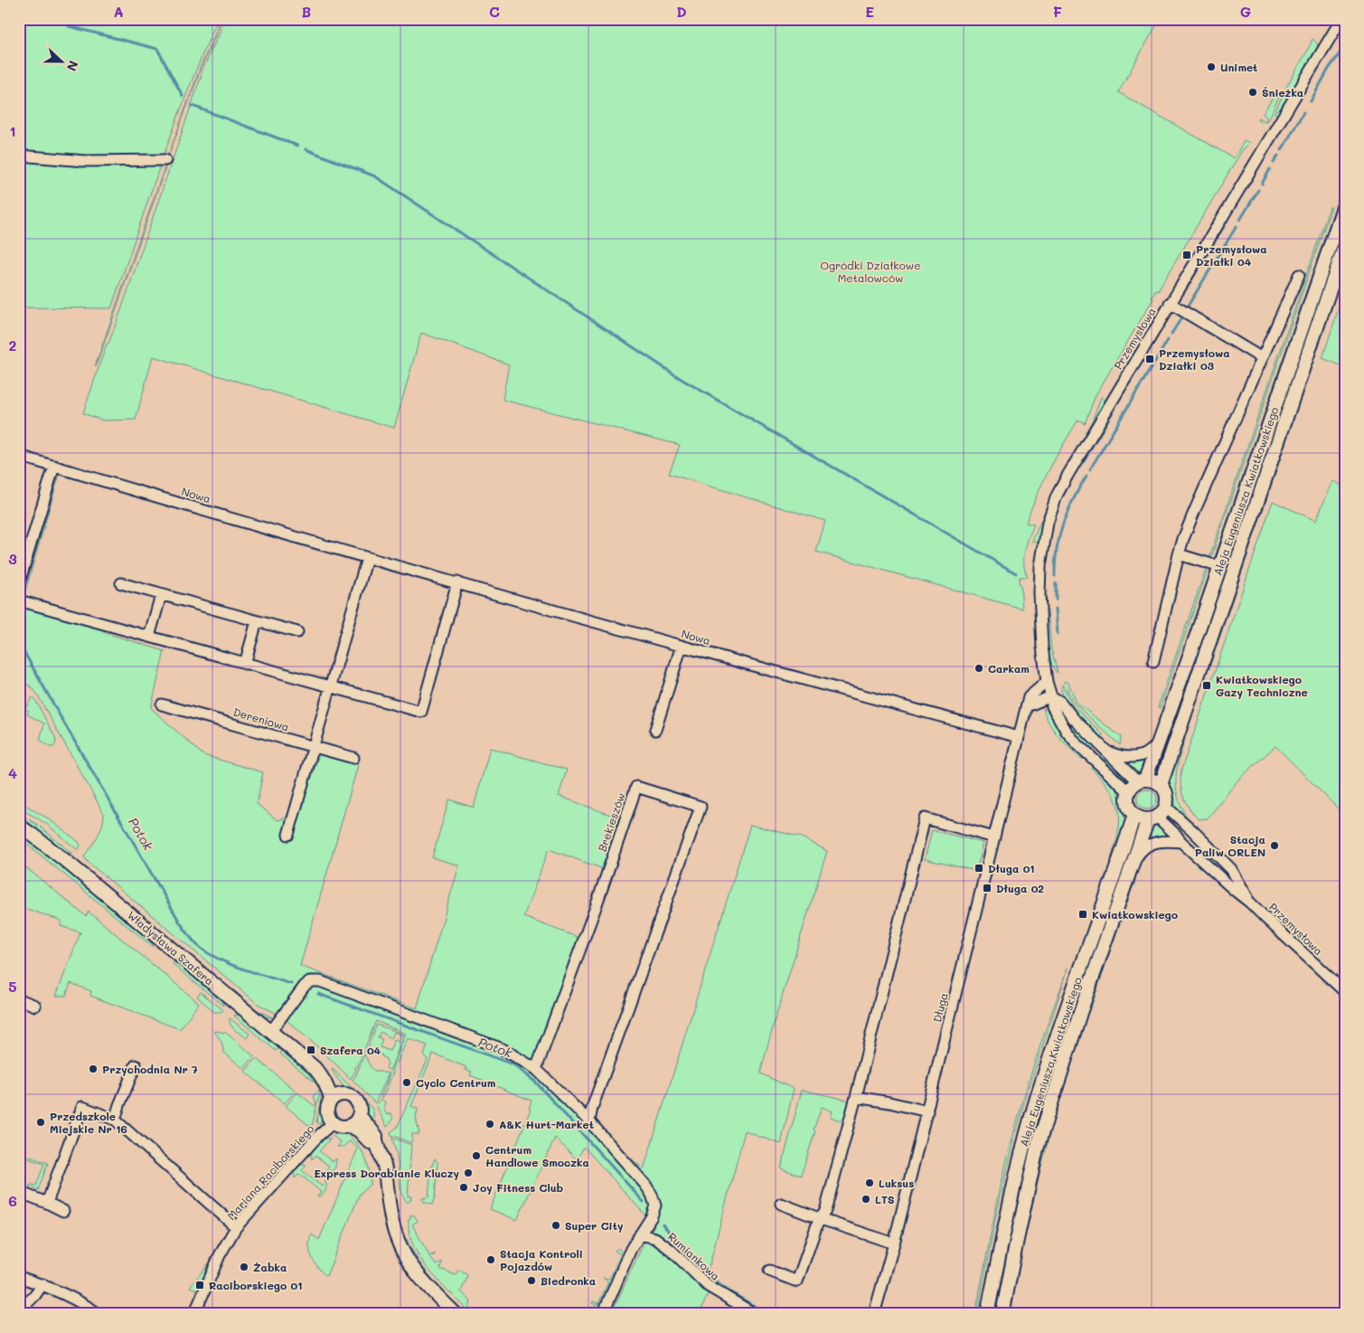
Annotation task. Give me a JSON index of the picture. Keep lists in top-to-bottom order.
{
  "streets": {
    "street": [
      "Przemysłowa",
      "Aleja Eugeniusza Kwiatkowskiego",
      "Nowa",
      "Dereniowa",
      "Brekieszów",
      "Władysława Szafera",
      "Długa",
      "Mariana Raciborskiego",
      "Rumiankowa"
    ]
  },
  "crossings": [
    ["Przemysłowa", "Aleja Eugeniusza Kwiatkowskiego"],
    ["Przemysłowa", "Długa"],
    ["Nowa", "Długa"],
    ["Władysława Szafera", "Mariana Raciborskiego"]
  ],
  "water": ["Potok"],
  "parks": ["Ogródki Działkowe Metalowców"],
  "places": {
    "other": [
      "Unimet",
      "Śnieżka",
      "Carkam",
      "Stacja Paliw ORLEN",
      "Przychodnia Nr 7",
      "Cyclo Centrum",
      "Przedszkole Miejskie Nr 16",
      "A&K Hurt-Market",
      "Centrum Handlowe Smoczka",
      "Express Dorabianie Kluczy",
      "Luksus",
      "Joy Fitness Club",
      "LTS",
      "Super City",
      "Stacja Kontroli Pojazdów",
      "Żabka",
      "Biedronka"
    ],
    "transit": [
      "Przemysłowa Działki 04",
      "Przemysłowa Działki 03",
      "Kwiatkowskiego Gazy Techniczne",
      "Długa 01",
      "Długa 02",
      "Kwiatkowskiego",
      "Szafera 04",
      "Raciborskiego 01"
    ]
  },
  "north": "right",
  "grid": {
    "columns": [
      "A",
      "B",
      "C",
      "D",
      "E",
      "F",
      "G"
    ],
    "rows": [
      "1",
      "2",
      "3",
      "4",
      "5",
      "6"
    ]
  }
}
